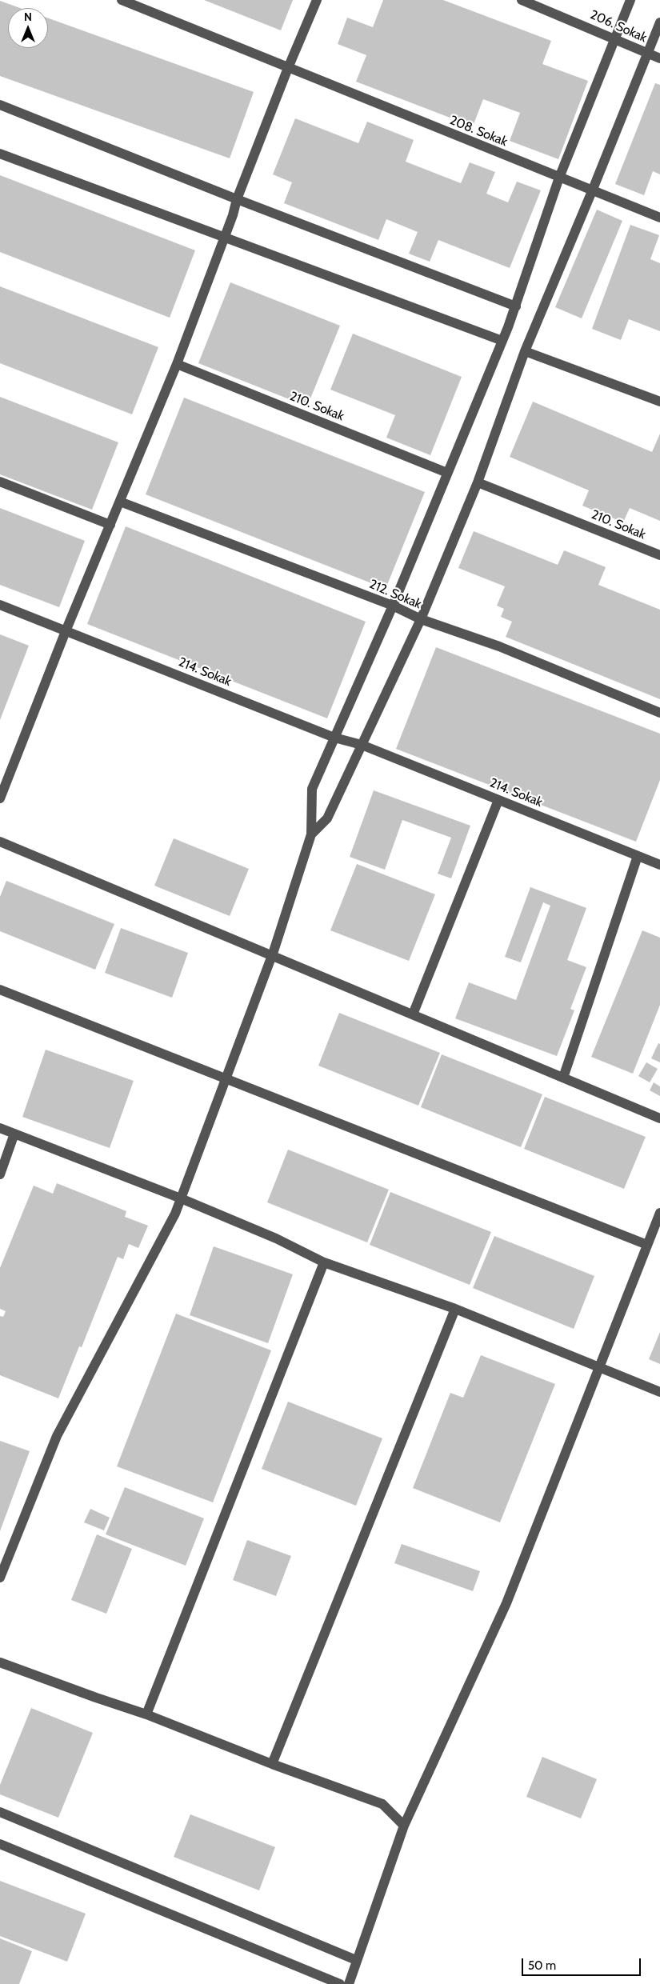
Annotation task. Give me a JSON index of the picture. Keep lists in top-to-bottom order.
{
  "streets": {
    "street": [
      "206. Sokak",
      "208. Sokak",
      "210. Sokak",
      "212. Sokak",
      "214. Sokak"
    ]
  },
  "scale_bar": "50 m",
  "north": "top"
}
